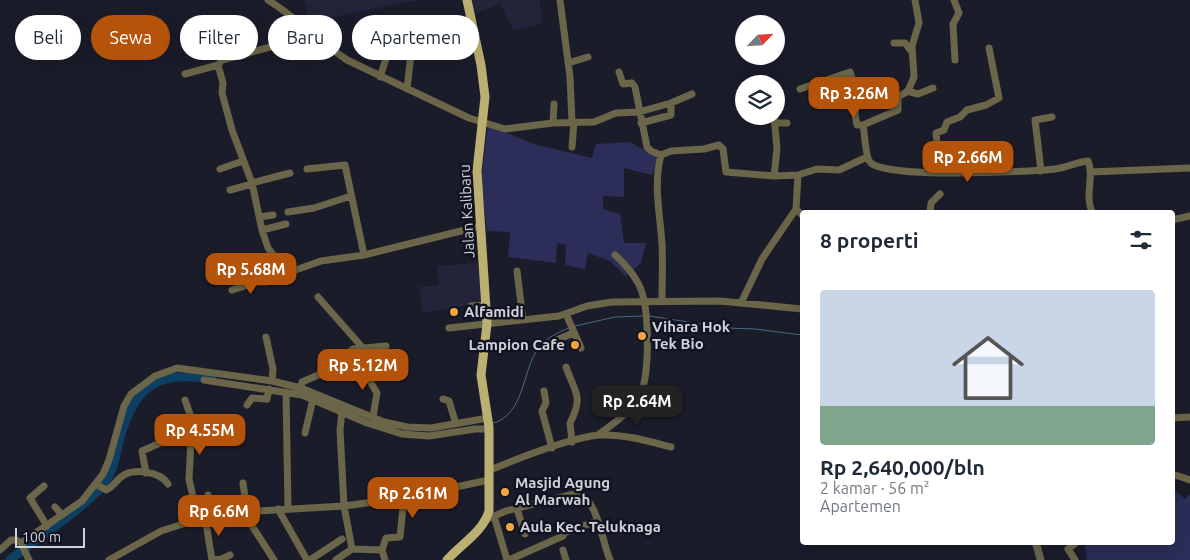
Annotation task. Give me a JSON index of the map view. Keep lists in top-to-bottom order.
{
  "streets": {
    "main road": ["Jalan Kalibaru"]
  },
  "places": [
    "Alfamidi",
    "Vihara Hok Tek Bio",
    "Lampion Cafe",
    "Masjid Agung Al Marwah",
    "Aula Kec. Teluknaga"
  ],
  "scale_bar": "100 m",
  "north": "top right",
  "page": {
    "chip": [
      "Beli",
      "Sewa",
      "Filter",
      "Baru",
      "Apartemen"
    ],
    "price": [
      "Rp 3.26M",
      "Rp 2.66M",
      "Rp 5.68M",
      "Rp 5.12M",
      "Rp 2.64M",
      "Rp 4.55M",
      "Rp 2.61M",
      "Rp 6.6M"
    ],
    "heading": "8 properti",
    "list": [
      {
        "name": "Rp 2,640,000/bln",
        "note": "2 kamar · 56 m² · Apartemen"
      }
    ],
    "scale": "100 m"
  }
}
